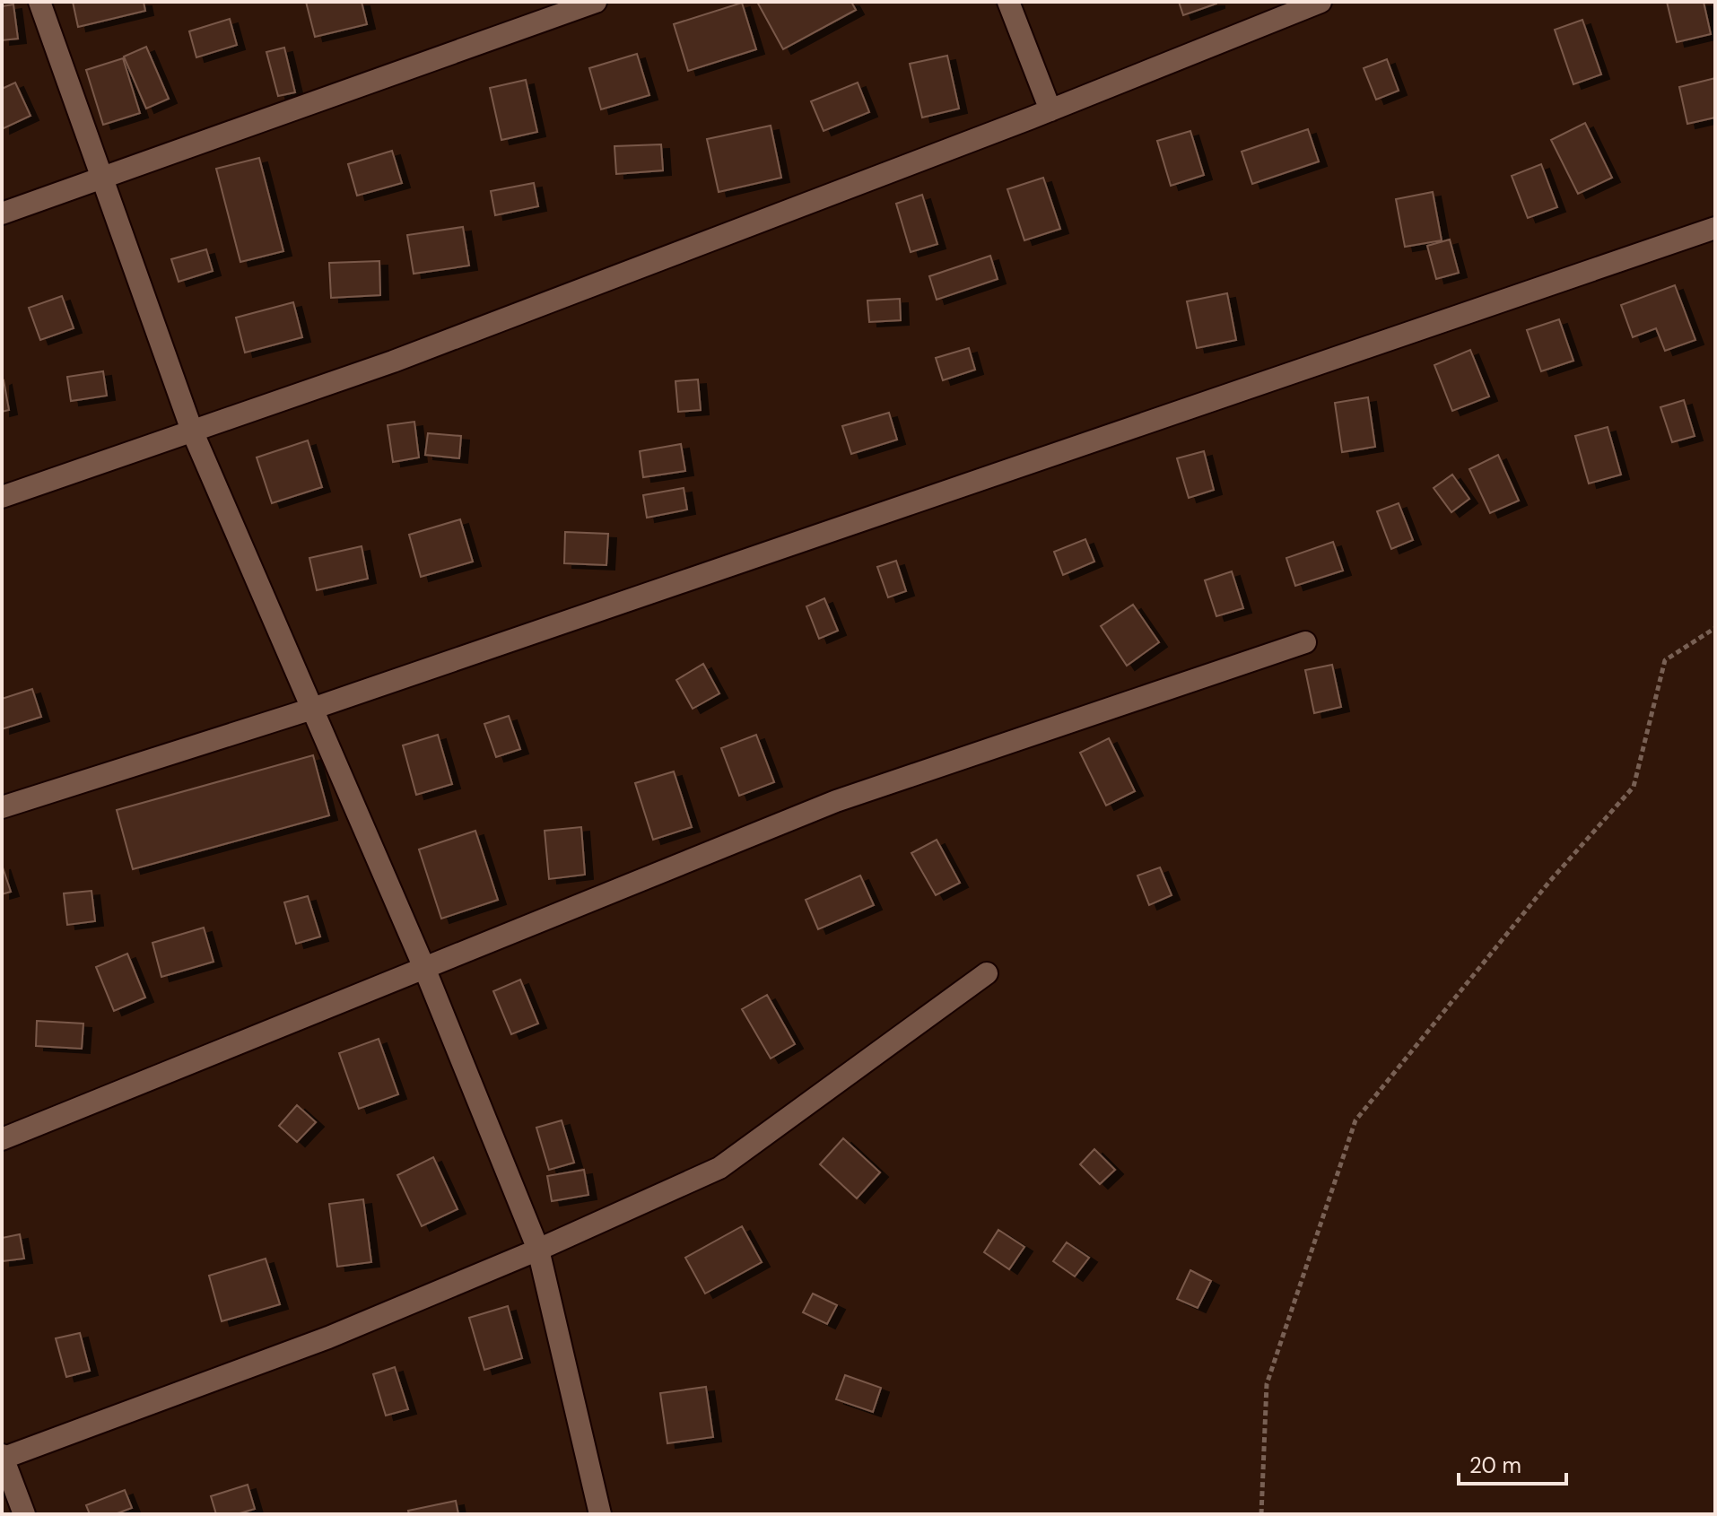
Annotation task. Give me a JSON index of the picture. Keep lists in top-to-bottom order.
{
  "scale_bar": "20 m"
}
